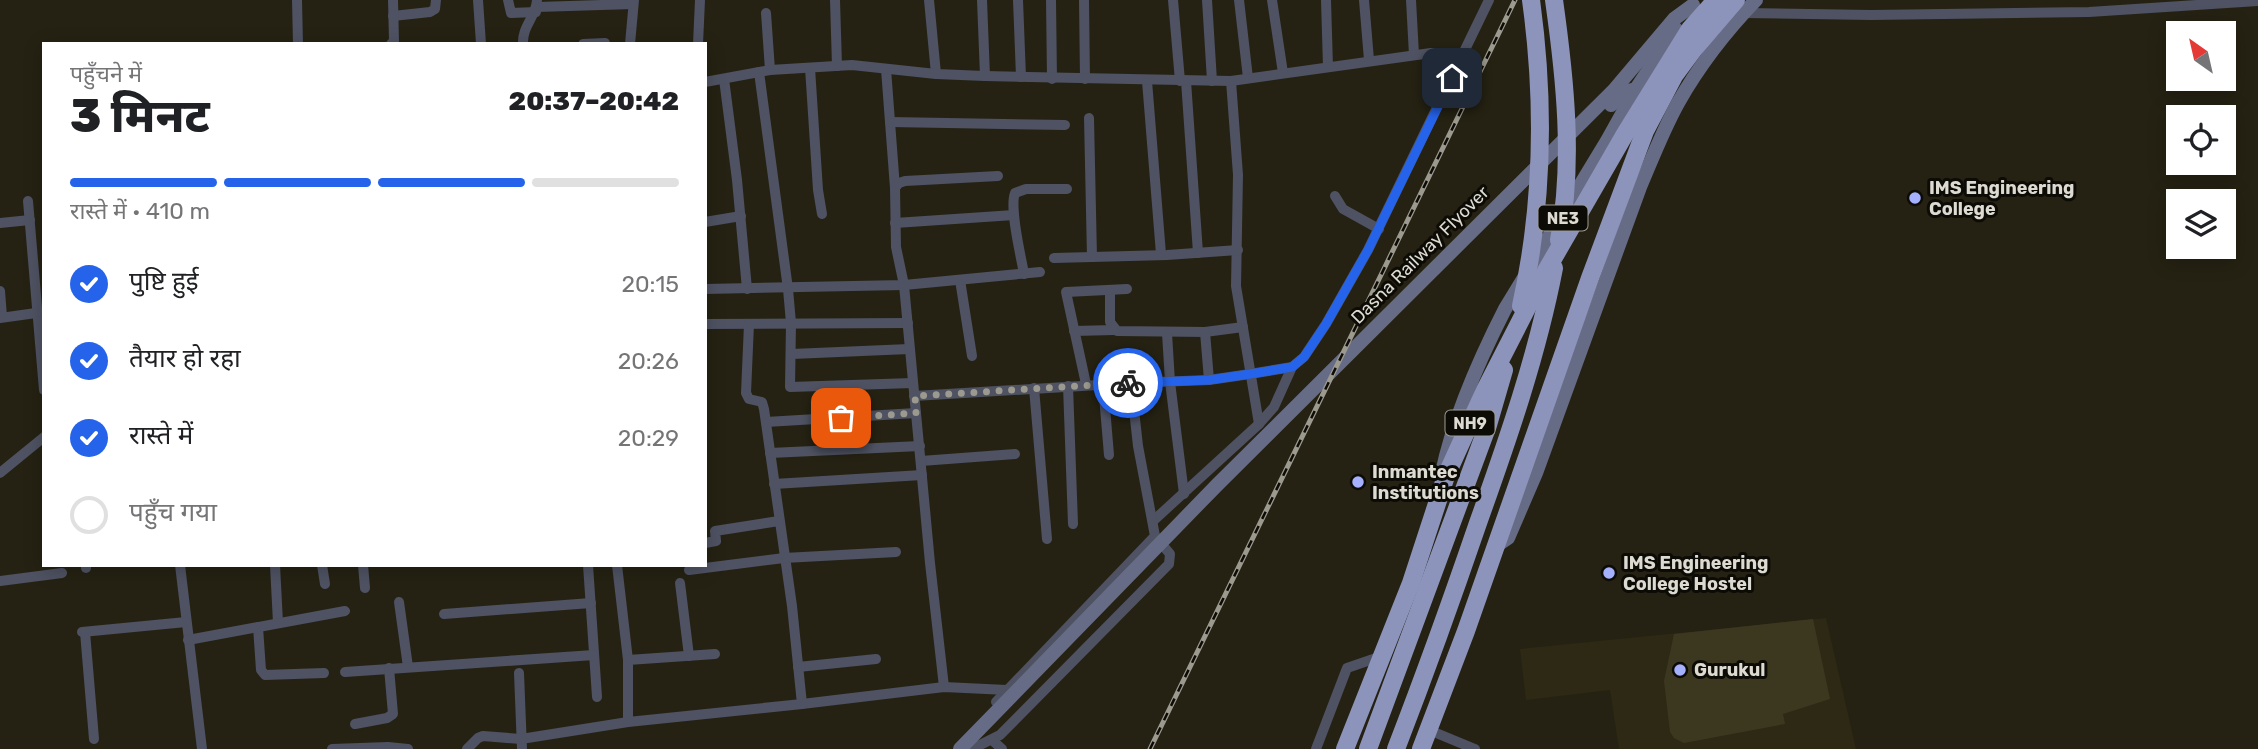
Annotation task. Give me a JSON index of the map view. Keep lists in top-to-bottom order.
{
  "streets": {
    "highway": ["NE3", "NH9"],
    "main road": ["Dasna Railway Flyover"]
  },
  "places": [
    "IMS Engineering College",
    "Inmantec Institutions",
    "IMS Engineering College Hostel",
    "Gurukul"
  ],
  "north": "top left",
  "page": {
    "heading": ["3 मिनट", "पहुँचने में", "20:37–20:42"],
    "bar": "रास्ते में · 410 m",
    "list": [
      ["पुष्टि हुई", "20:15"],
      ["तैयार हो रहा", "20:26"],
      ["रास्ते में", "20:29"],
      "पहुँच गया"
    ]
  }
}
